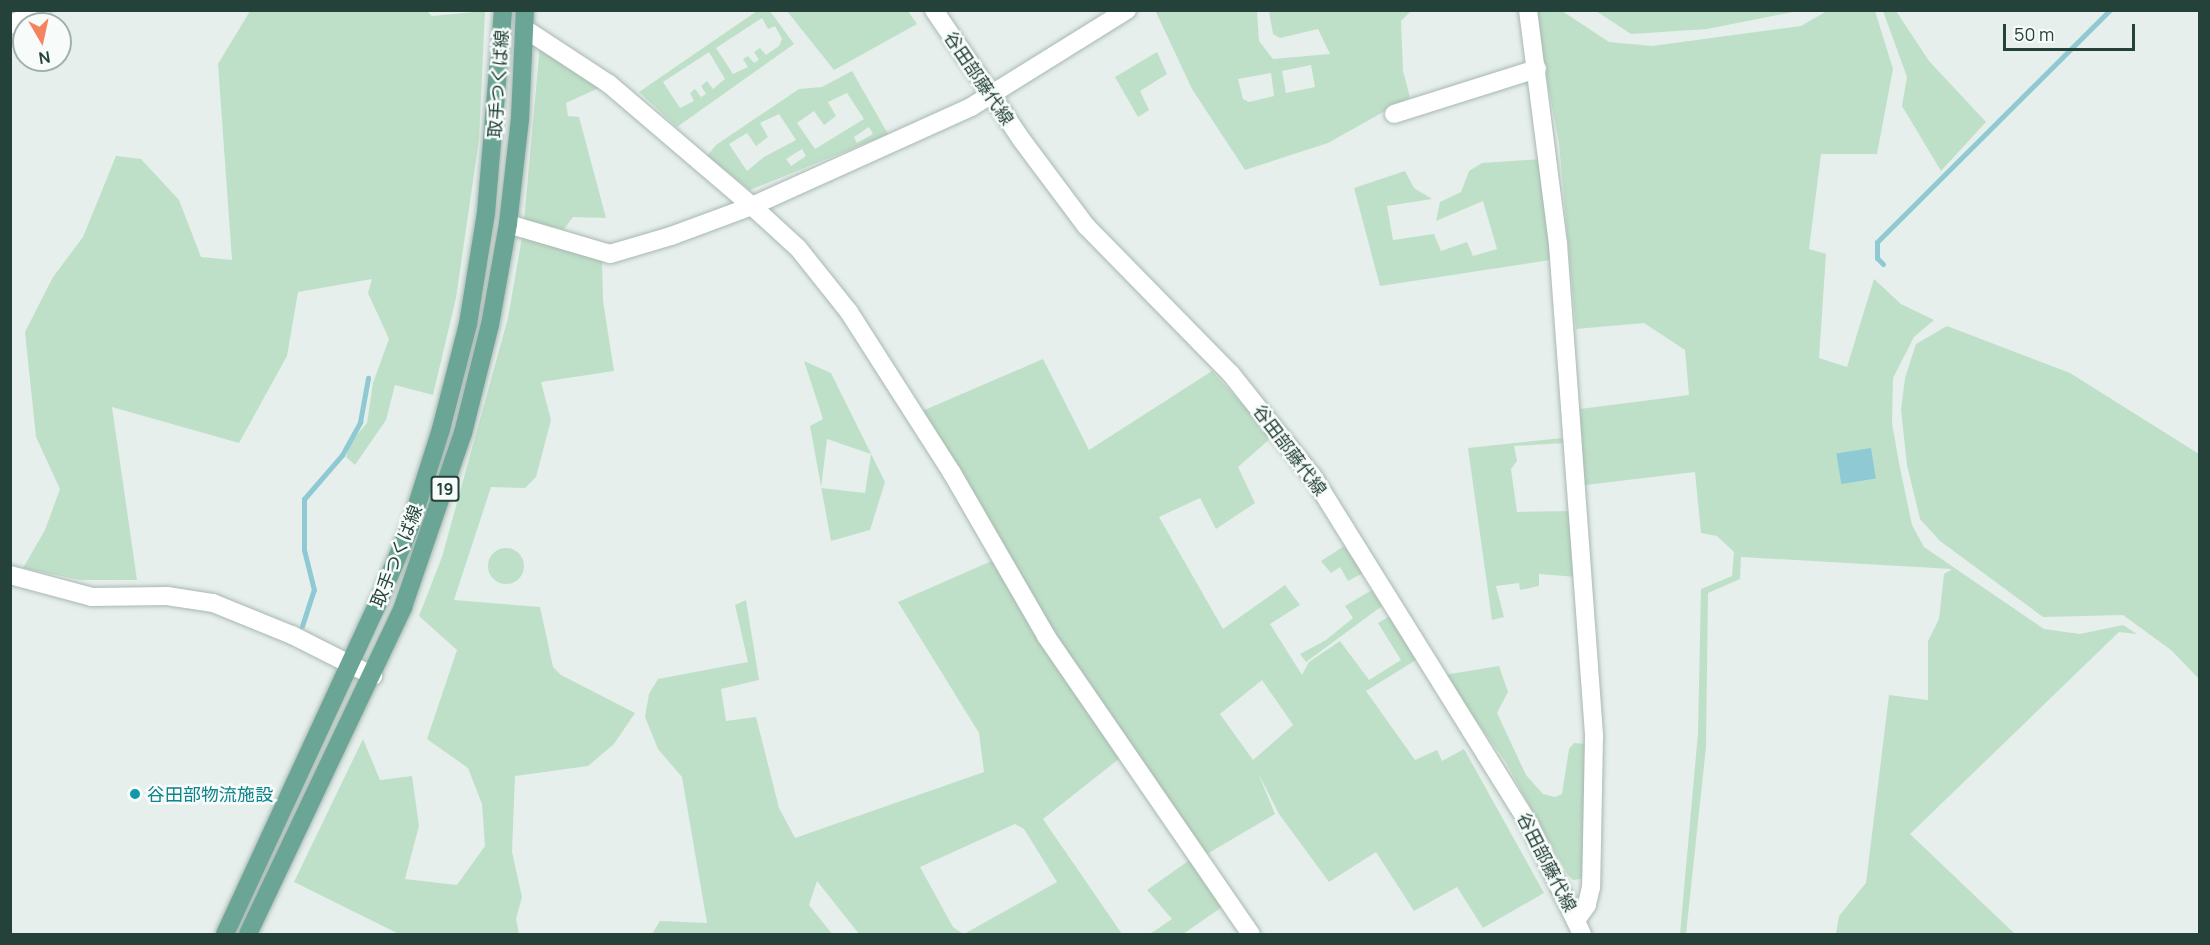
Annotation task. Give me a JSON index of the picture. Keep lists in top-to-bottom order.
{
  "streets": {
    "main road": ["取手つくば線", "19"],
    "street": ["谷田部藤代線"]
  },
  "places": ["谷田部物流施設"],
  "scale_bar": "50 m",
  "north": "bottom"
}
